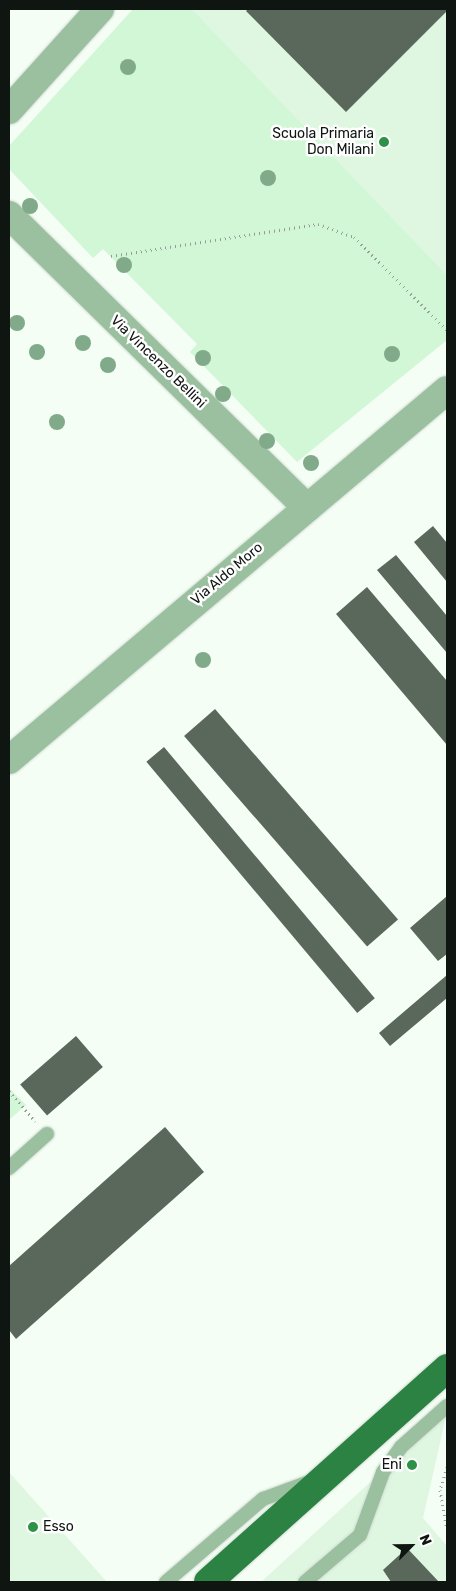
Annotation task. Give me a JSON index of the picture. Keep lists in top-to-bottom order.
{
  "streets": {
    "street": ["Via Vincenzo Bellini", "Via Aldo Moro"]
  },
  "crossings": [
    ["Via Vincenzo Bellini", "Via Aldo Moro"]
  ],
  "places": ["Scuola Primaria Don Milani", "Eni", "Esso"],
  "north": "top right"
}
